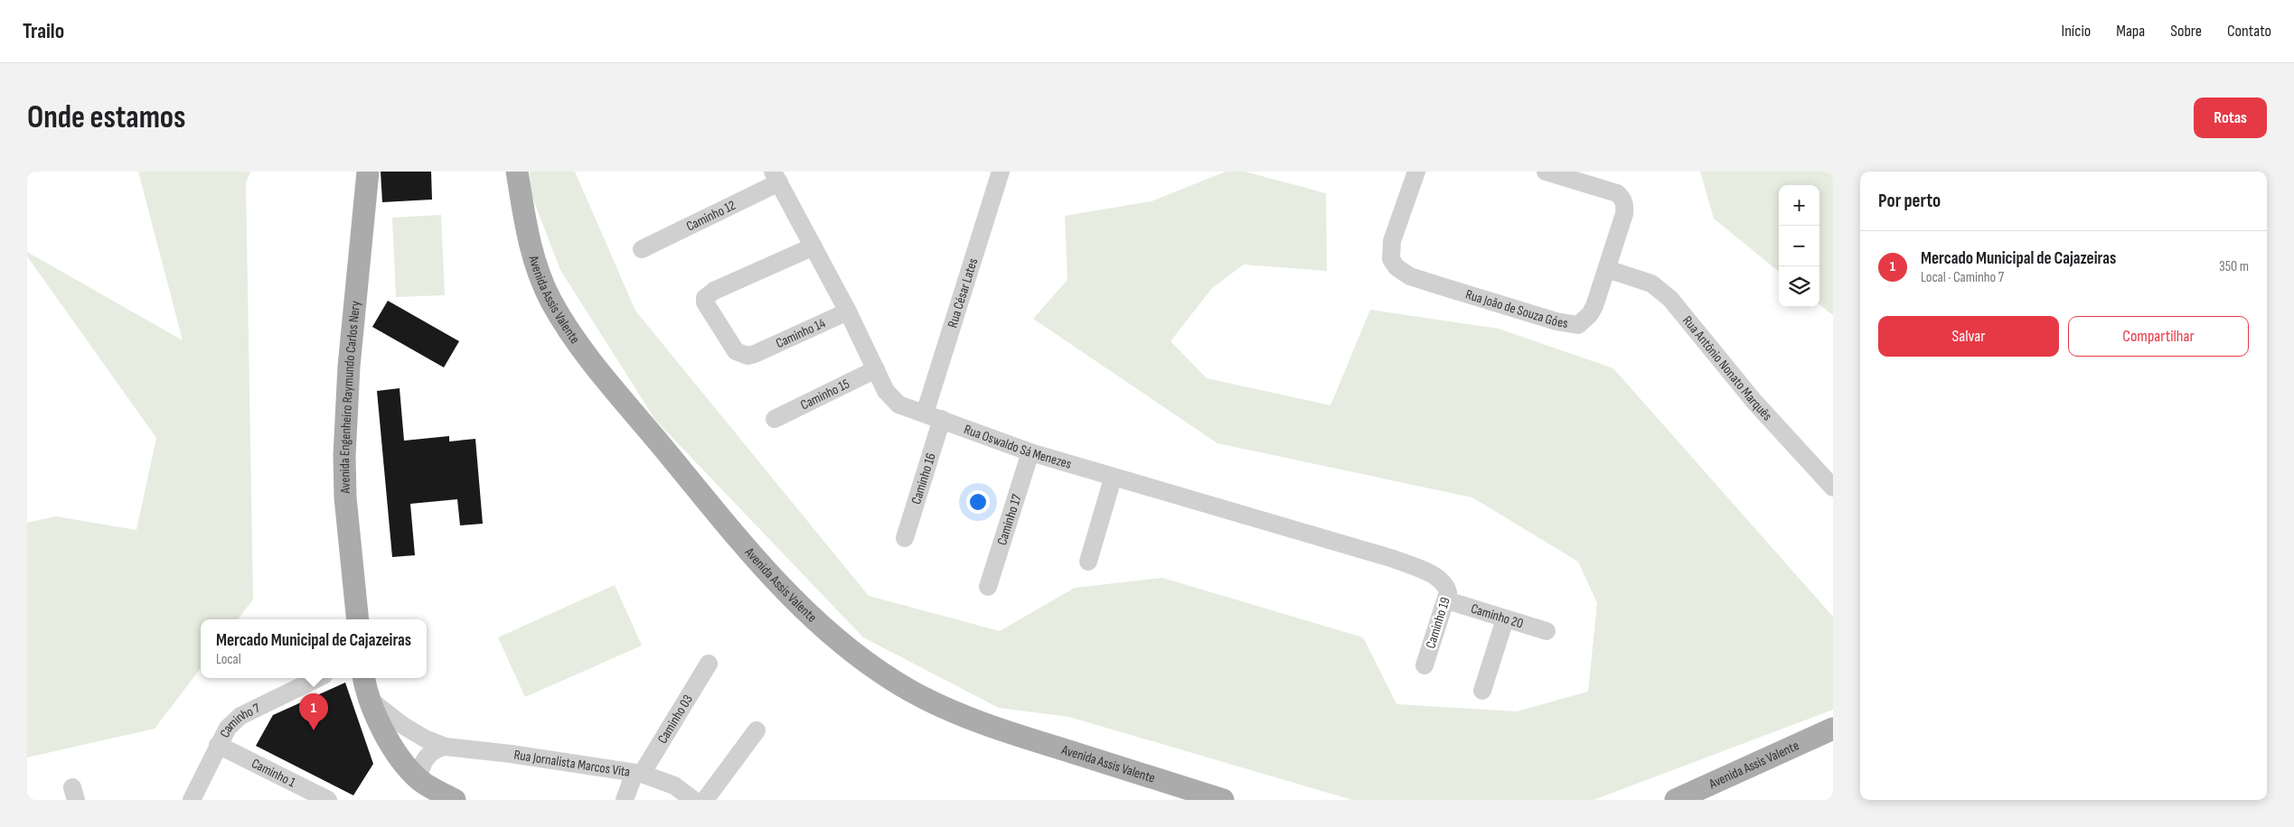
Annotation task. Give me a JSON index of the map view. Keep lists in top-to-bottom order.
{
  "streets": {
    "main road": ["Avenida Assis Valente", "Avenida Engenheiro Raymundo Carlos Nery"],
    "street": [
      "Caminho 12",
      "Rua César Lates",
      "Rua João de Souza Góes",
      "Caminho 14",
      "Rua Antônio Nonato Marquês",
      "Caminho 15",
      "Rua Oswaldo Sá Menezes",
      "Caminho 16",
      "Caminho 17",
      "Caminho 20",
      "Caminho 19",
      "Caminho 03",
      "Caminho 7",
      "Rua Jornalista Marcos Vita",
      "Caminho 1"
    ]
  },
  "crossings": [
    ["Caminho 12", "Rua Oswaldo Sá Menezes"],
    ["Rua César Lates", "Rua Oswaldo Sá Menezes"],
    ["Rua César Lates", "Caminho 16"],
    ["Rua João de Souza Góes", "Rua Antônio Nonato Marquês"],
    ["Caminho 14", "Rua Oswaldo Sá Menezes"],
    ["Caminho 15", "Rua Oswaldo Sá Menezes"],
    ["Rua Oswaldo Sá Menezes", "Caminho 16"],
    ["Rua Oswaldo Sá Menezes", "Caminho 17"],
    ["Rua Oswaldo Sá Menezes", "Caminho 19"],
    ["Caminho 20", "Caminho 19"],
    ["Caminho 03", "Rua Jornalista Marcos Vita"],
    ["Caminho 7", "Caminho 1"]
  ],
  "page": {
    "header": "Trailo",
    "nav": [
      "Início",
      "Mapa",
      "Sobre",
      "Contato"
    ],
    "buttons": [
      "Rotas",
      ["Salvar", "Compartilhar"]
    ],
    "title": "Onde estamos",
    "heading": "Por perto",
    "map_buttons": ["+", "−"],
    "list": [
      {
        "mark": "1",
        "name": "Mercado Municipal de Cajazeiras",
        "note": "Local · Caminho 7",
        "value": "350 m"
      }
    ],
    "popup": ["Mercado Municipal de Cajazeiras", "Local"],
    "pins": "1"
  }
}
